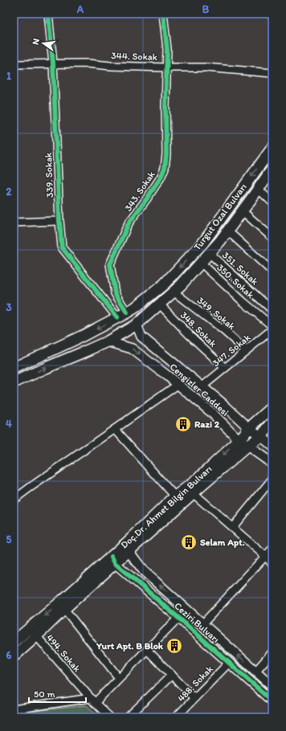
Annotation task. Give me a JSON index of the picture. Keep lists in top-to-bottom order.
{
  "streets": {
    "main road": ["Turgut Özal Bulvarı", "Doç.Dr. Ahmet Bilgin Bulvarı"],
    "street": [
      "344. Sokak",
      "339. Sokak",
      "343. Sokak",
      "351. Sokak",
      "350. Sokak",
      "349. Sokak",
      "348. Sokak",
      "347. Sokak",
      "Cengizler Caddesi",
      "Ceziri Bulvarı",
      "494. Sokak",
      "488. Sokak"
    ]
  },
  "crossings": [
    ["344. Sokak", "339. Sokak"],
    ["344. Sokak", "343. Sokak"],
    ["339. Sokak", "Turgut Özal Bulvarı"],
    ["343. Sokak", "Turgut Özal Bulvarı"],
    ["Turgut Özal Bulvarı", "351. Sokak"],
    ["Turgut Özal Bulvarı", "350. Sokak"],
    ["Turgut Özal Bulvarı", "349. Sokak"],
    ["Turgut Özal Bulvarı", "348. Sokak"],
    ["Turgut Özal Bulvarı", "Cengizler Caddesi"],
    ["350. Sokak", "347. Sokak"],
    ["349. Sokak", "347. Sokak"],
    ["348. Sokak", "347. Sokak"],
    ["347. Sokak", "Cengizler Caddesi"],
    ["Cengizler Caddesi", "Doç.Dr. Ahmet Bilgin Bulvarı"],
    ["Doç.Dr. Ahmet Bilgin Bulvarı", "Ceziri Bulvarı"],
    ["Doç.Dr. Ahmet Bilgin Bulvarı", "494. Sokak"],
    ["Ceziri Bulvarı", "488. Sokak"]
  ],
  "places": {
    "building": ["Razi 2", "Selam Apt.", "Yurt Apt. B Blok"]
  },
  "scale_bar": "50 m",
  "north": "left",
  "grid": {
    "columns": ["A", "B"],
    "rows": [
      "1",
      "2",
      "3",
      "4",
      "5",
      "6"
    ]
  }
}
